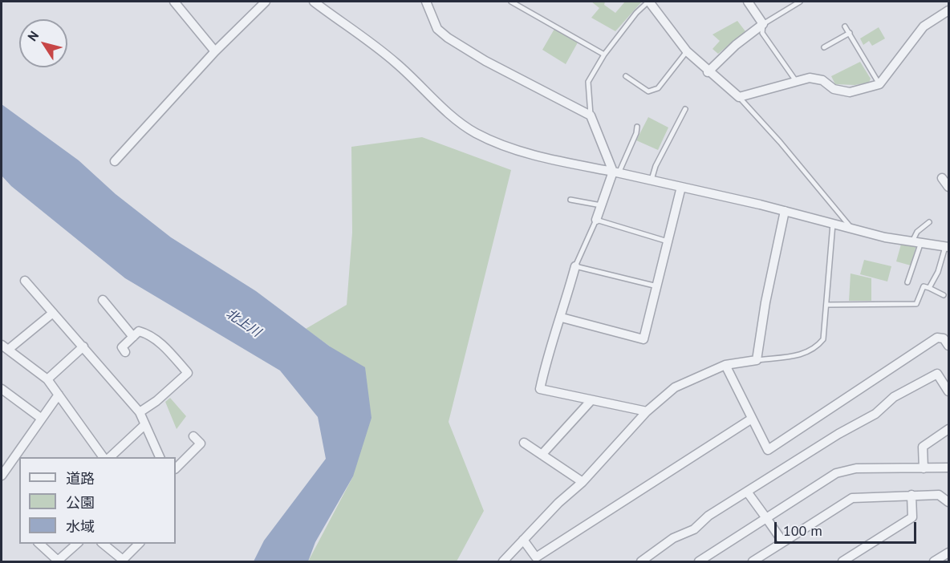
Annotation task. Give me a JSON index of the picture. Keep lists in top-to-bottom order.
{
  "water": ["北上川"],
  "legend": ["道路", "公園", "水域"],
  "scale_bar": "100 m",
  "north": "top left"
}
